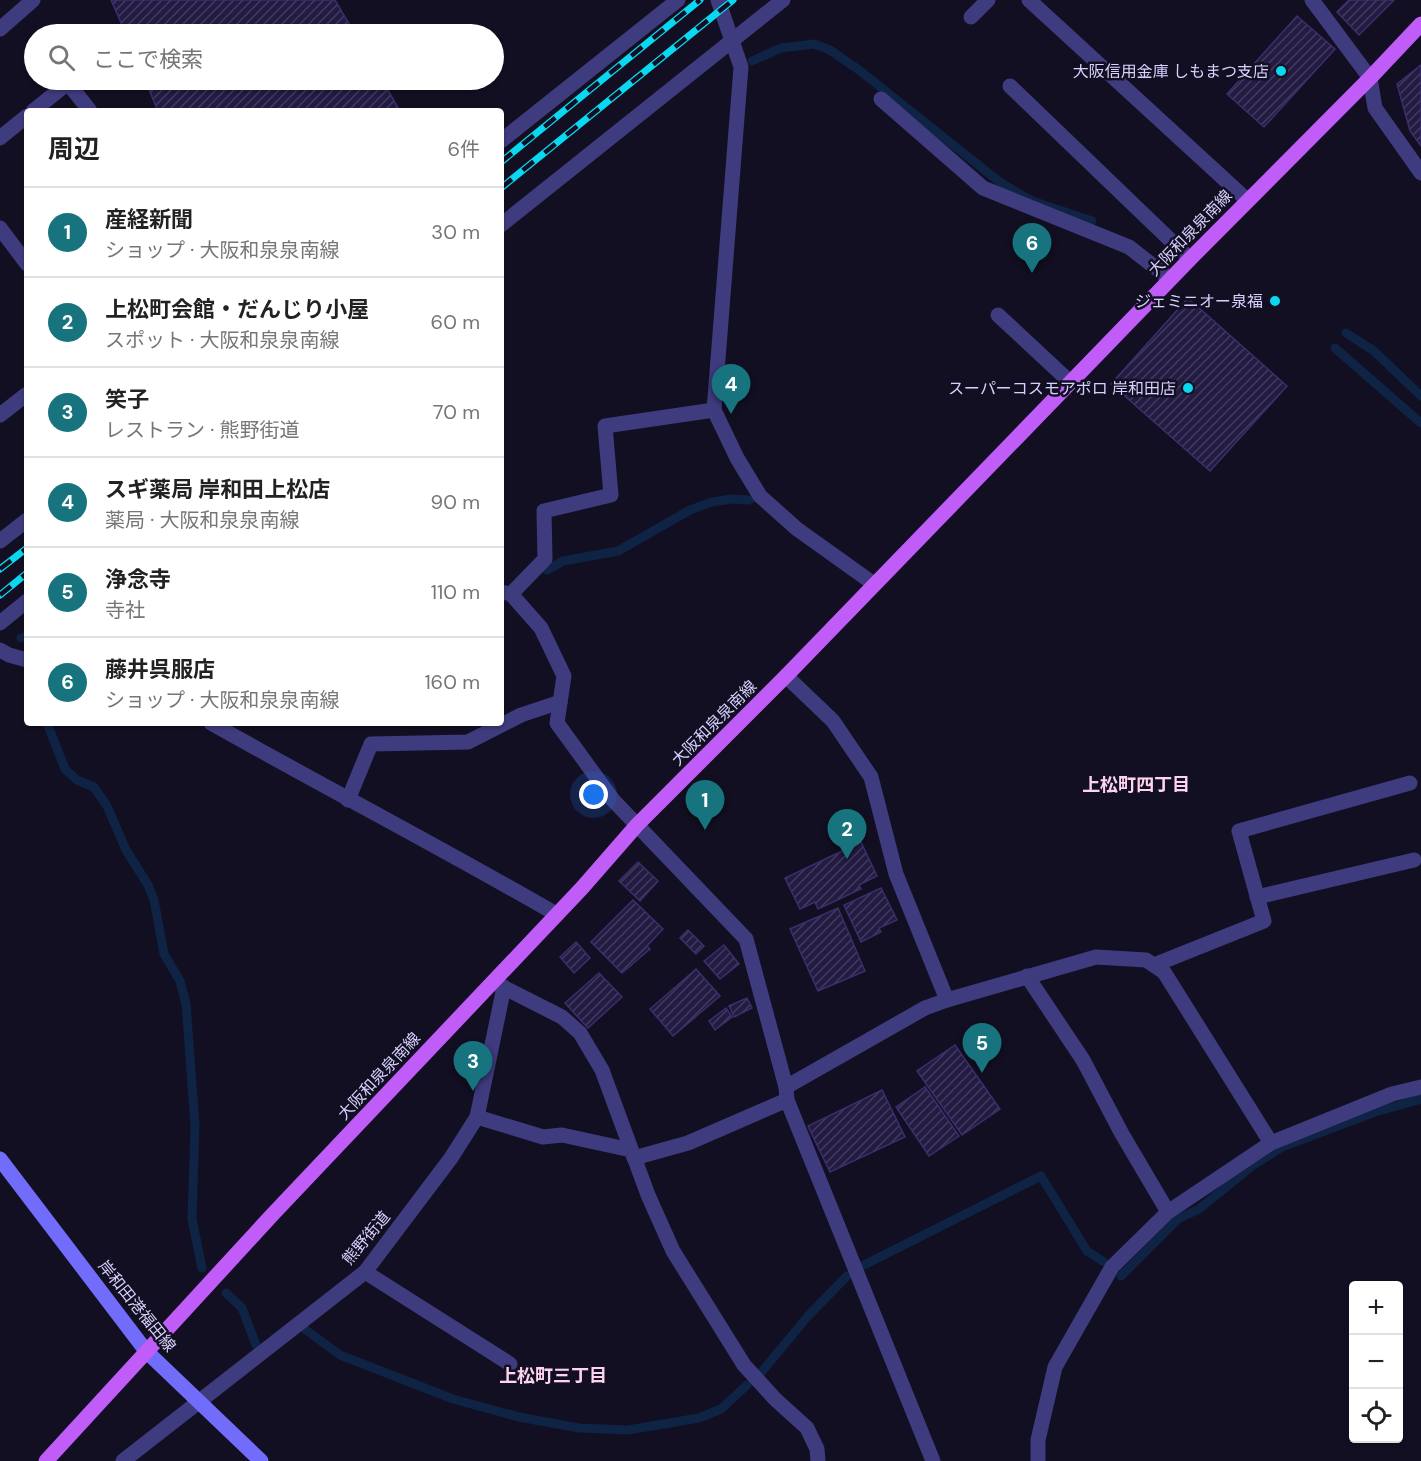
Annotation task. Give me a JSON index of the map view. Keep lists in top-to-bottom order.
{
  "streets": {
    "main road": ["大阪和泉泉南線"],
    "street": ["熊野街道", "岸和田港福田線"]
  },
  "crossings": [
    ["大阪和泉泉南線", "熊野街道"],
    ["大阪和泉泉南線", "岸和田港福田線"],
    ["熊野街道", "岸和田港福田線"]
  ],
  "districts": ["上松町四丁目", "上松町三丁目"],
  "places": ["大阪信用金庫 しもまつ支店", "ジェミニオー泉福", "スーパーコスモアポロ 岸和田店"],
  "page": {
    "search": "ここで検索",
    "heading": ["周辺", "6件"],
    "list": [
      {
        "mark": "1",
        "name": "産経新聞",
        "note": "ショップ · 大阪和泉泉南線",
        "value": "30 m"
      },
      {
        "mark": "2",
        "name": "上松町会館・だんじり小屋",
        "note": "スポット · 大阪和泉泉南線",
        "value": "60 m"
      },
      {
        "mark": "3",
        "name": "笑子",
        "note": "レストラン · 熊野街道",
        "value": "70 m"
      },
      {
        "mark": "4",
        "name": "スギ薬局 岸和田上松店",
        "note": "薬局 · 大阪和泉泉南線",
        "value": "90 m"
      },
      {
        "mark": "5",
        "name": "浄念寺",
        "note": "寺社",
        "value": "110 m"
      },
      {
        "mark": "6",
        "name": "藤井呉服店",
        "note": "ショップ · 大阪和泉泉南線",
        "value": "160 m"
      }
    ],
    "pins": [
      "6",
      "4",
      "1",
      "2",
      "5",
      "3"
    ],
    "map_buttons": ["+", "−"]
  }
}
